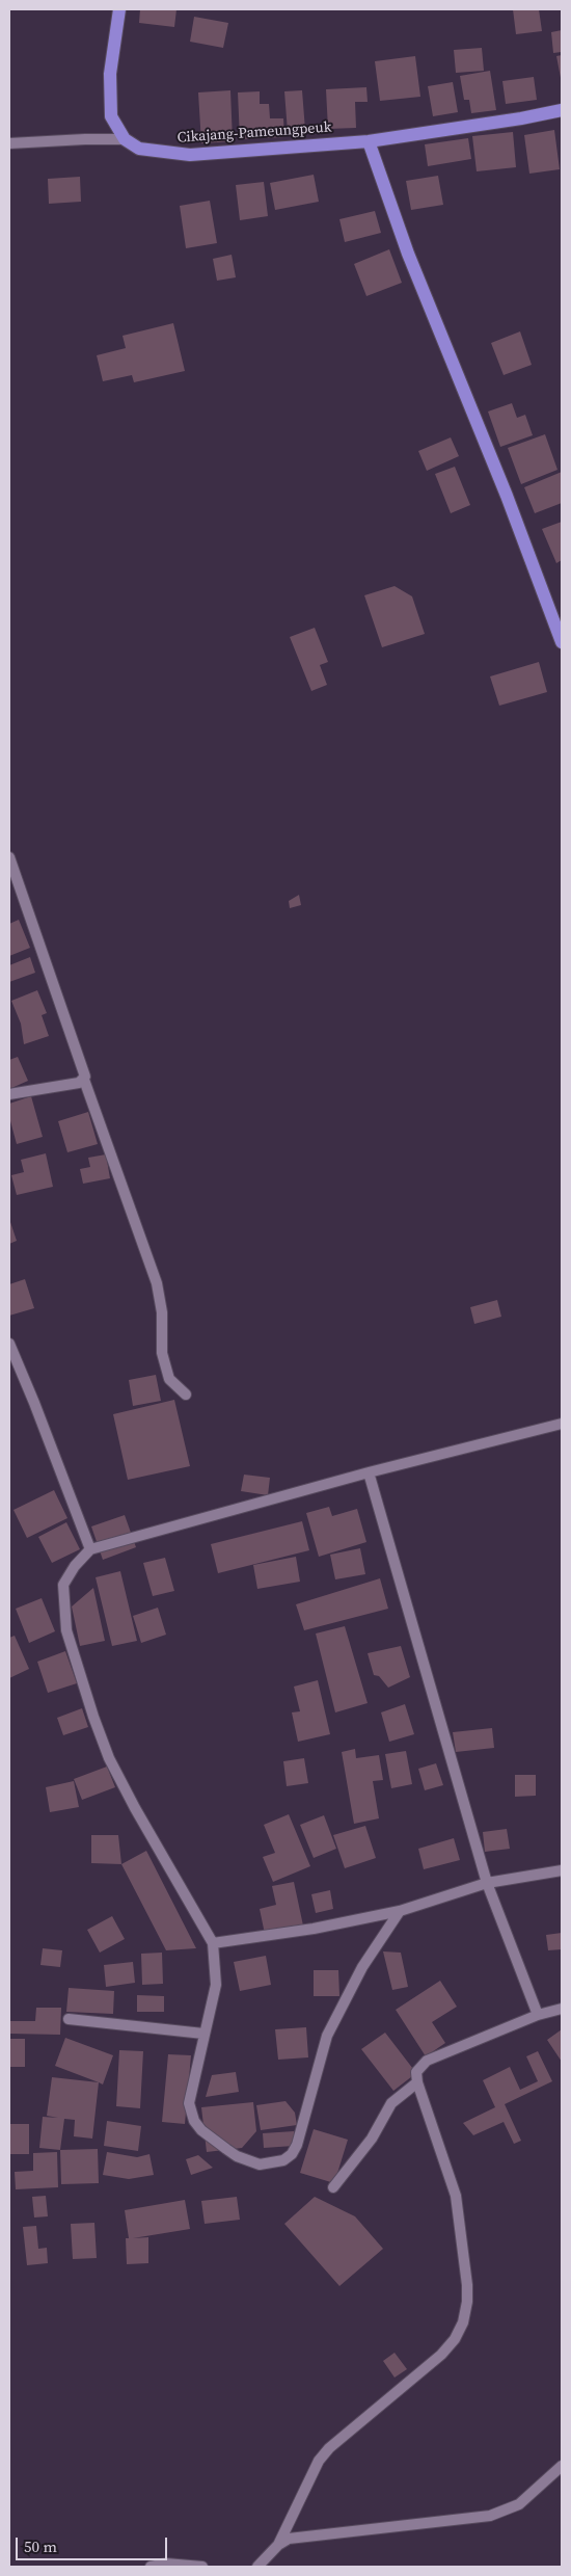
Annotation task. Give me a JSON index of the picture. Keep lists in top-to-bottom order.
{
  "streets": {
    "main road": ["Cikajang-Pameungpeuk"]
  },
  "scale_bar": "50 m"
}
